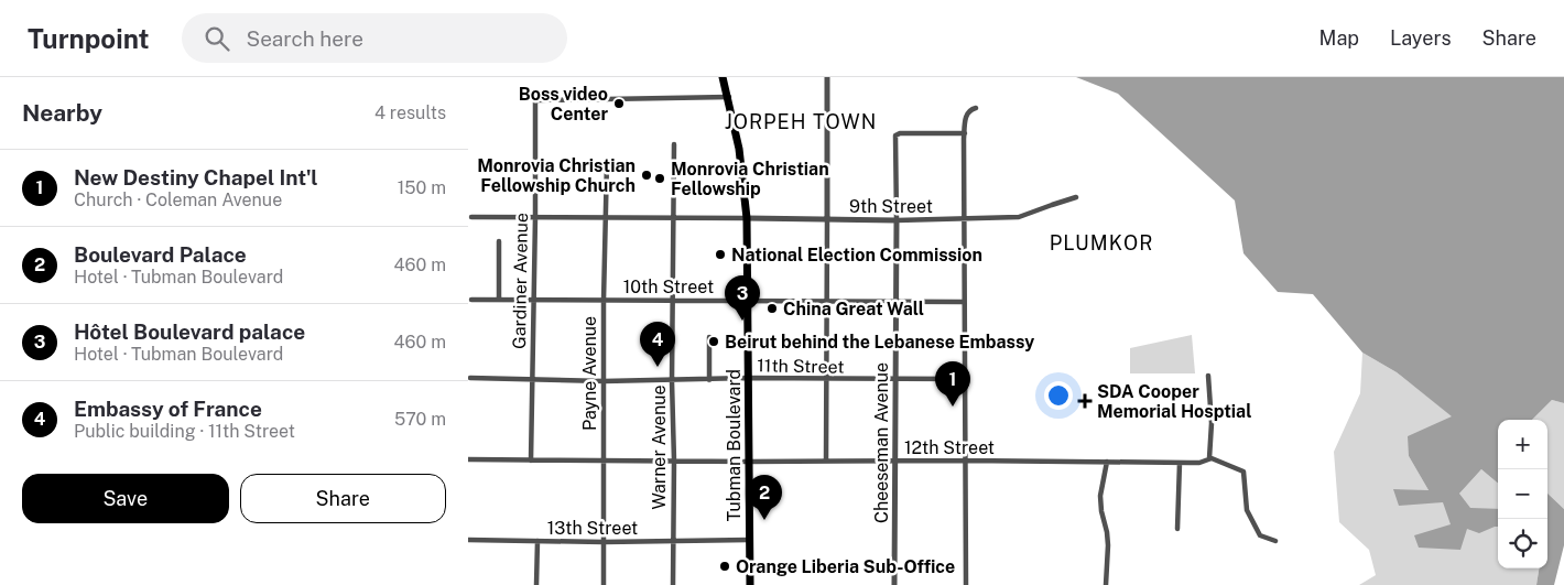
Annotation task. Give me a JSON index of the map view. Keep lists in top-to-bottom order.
{
  "streets": {
    "highway": ["Tubman Boulevard"],
    "street": [
      "9th Street",
      "Gardiner Avenue",
      "10th Street",
      "11th Street",
      "Payne Avenue",
      "Cheeseman Avenue",
      "Warner Avenue",
      "12th Street",
      "13th Street"
    ]
  },
  "crossings": [
    ["9th Street", "Gardiner Avenue"],
    ["9th Street", "Payne Avenue"],
    ["9th Street", "Cheeseman Avenue"],
    ["9th Street", "Tubman Boulevard"],
    ["9th Street", "Warner Avenue"],
    ["Gardiner Avenue", "10th Street"],
    ["Gardiner Avenue", "11th Street"],
    ["Gardiner Avenue", "Tubman Boulevard"],
    ["Gardiner Avenue", "12th Street"],
    ["10th Street", "Payne Avenue"],
    ["10th Street", "Cheeseman Avenue"],
    ["10th Street", "Tubman Boulevard"],
    ["10th Street", "Warner Avenue"],
    ["11th Street", "Payne Avenue"],
    ["11th Street", "Cheeseman Avenue"],
    ["11th Street", "Tubman Boulevard"],
    ["11th Street", "Warner Avenue"],
    ["Payne Avenue", "12th Street"],
    ["Payne Avenue", "13th Street"],
    ["Cheeseman Avenue", "12th Street"],
    ["Tubman Boulevard", "12th Street"],
    ["Tubman Boulevard", "13th Street"],
    ["Warner Avenue", "12th Street"],
    ["Warner Avenue", "13th Street"]
  ],
  "districts": ["JORPEH TOWN", "PLUMKOR"],
  "places": {
    "other": [
      "Boss video Center",
      "Monrovia Christian Fellowship Church",
      "Monrovia Christian Fellowship",
      "National Election Commission",
      "China Great Wall",
      "Beirut behind the Lebanese Embassy",
      "Orange Liberia Sub-Office"
    ],
    "health": ["SDA Cooper Memorial Hosptial"]
  },
  "page": {
    "header": "Turnpoint",
    "search": "Search here",
    "nav": ["Map", "Layers", "Share"],
    "heading": ["Nearby", "4 results"],
    "list": [
      {
        "mark": "1",
        "name": "New Destiny Chapel Int'l",
        "note": "Church · Coleman Avenue",
        "value": "150 m"
      },
      {
        "mark": "2",
        "name": "Boulevard Palace",
        "note": "Hotel · Tubman Boulevard",
        "value": "460 m"
      },
      {
        "mark": "3",
        "name": "Hôtel Boulevard palace",
        "note": "Hotel · Tubman Boulevard",
        "value": "460 m"
      },
      {
        "mark": "4",
        "name": "Embassy of France",
        "note": "Public building · 11th Street",
        "value": "570 m"
      }
    ],
    "pins": [
      "3",
      "4",
      "1",
      "2"
    ],
    "map_buttons": ["+", "−"],
    "buttons": ["Save", "Share"]
  }
}
